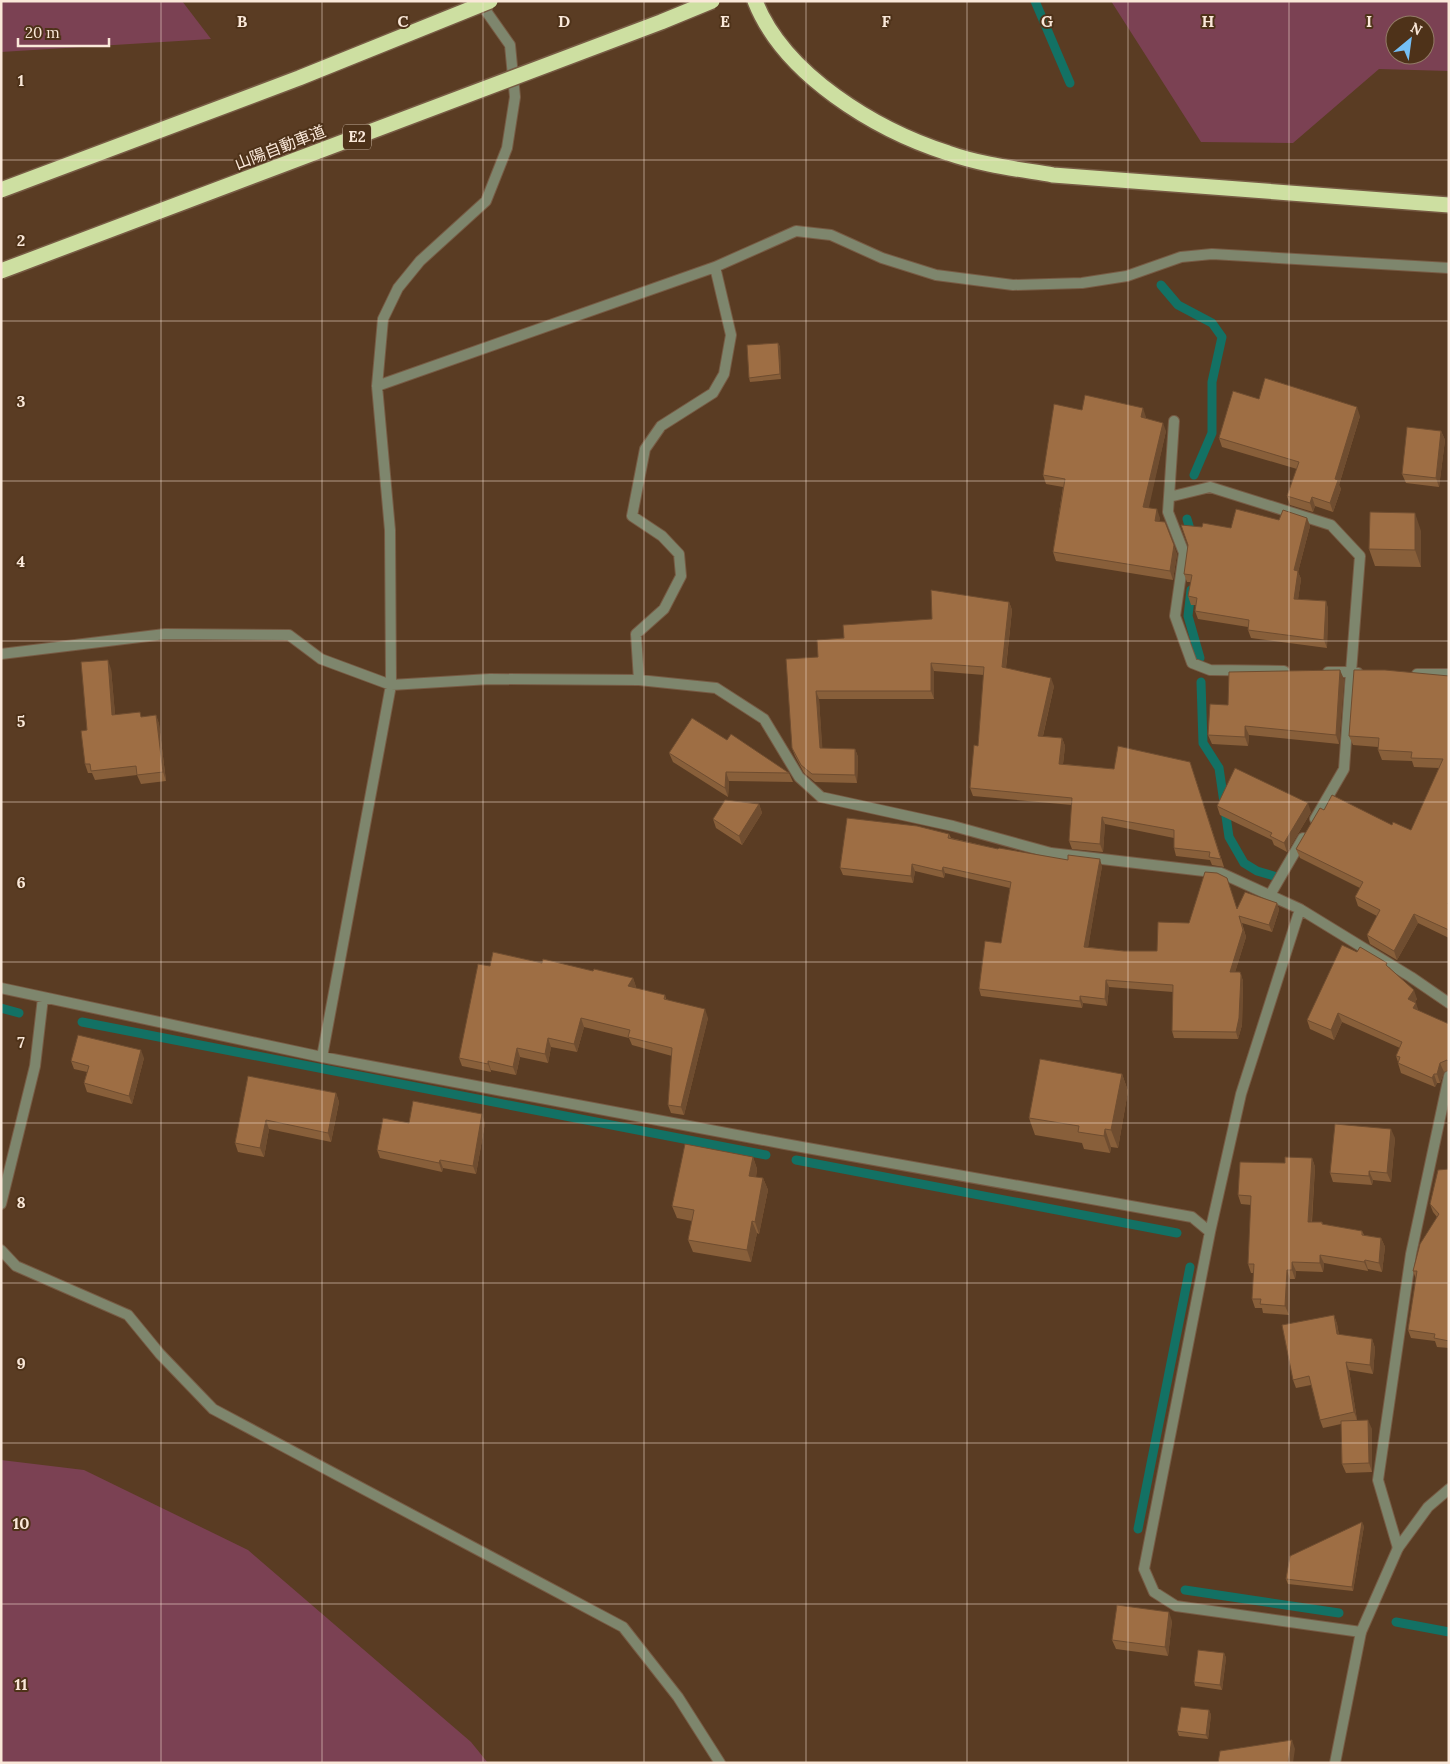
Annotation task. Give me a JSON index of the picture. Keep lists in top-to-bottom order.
{
  "streets": {
    "highway": ["E2", "山陽自動車道"]
  },
  "scale_bar": "20 m",
  "north": "top right",
  "grid": {
    "columns": [
      "B",
      "C",
      "D",
      "E",
      "F",
      "G",
      "H",
      "I"
    ],
    "rows": [
      "1",
      "2",
      "3",
      "4",
      "5",
      "6",
      "7",
      "8",
      "9",
      "10",
      "11"
    ]
  }
}
